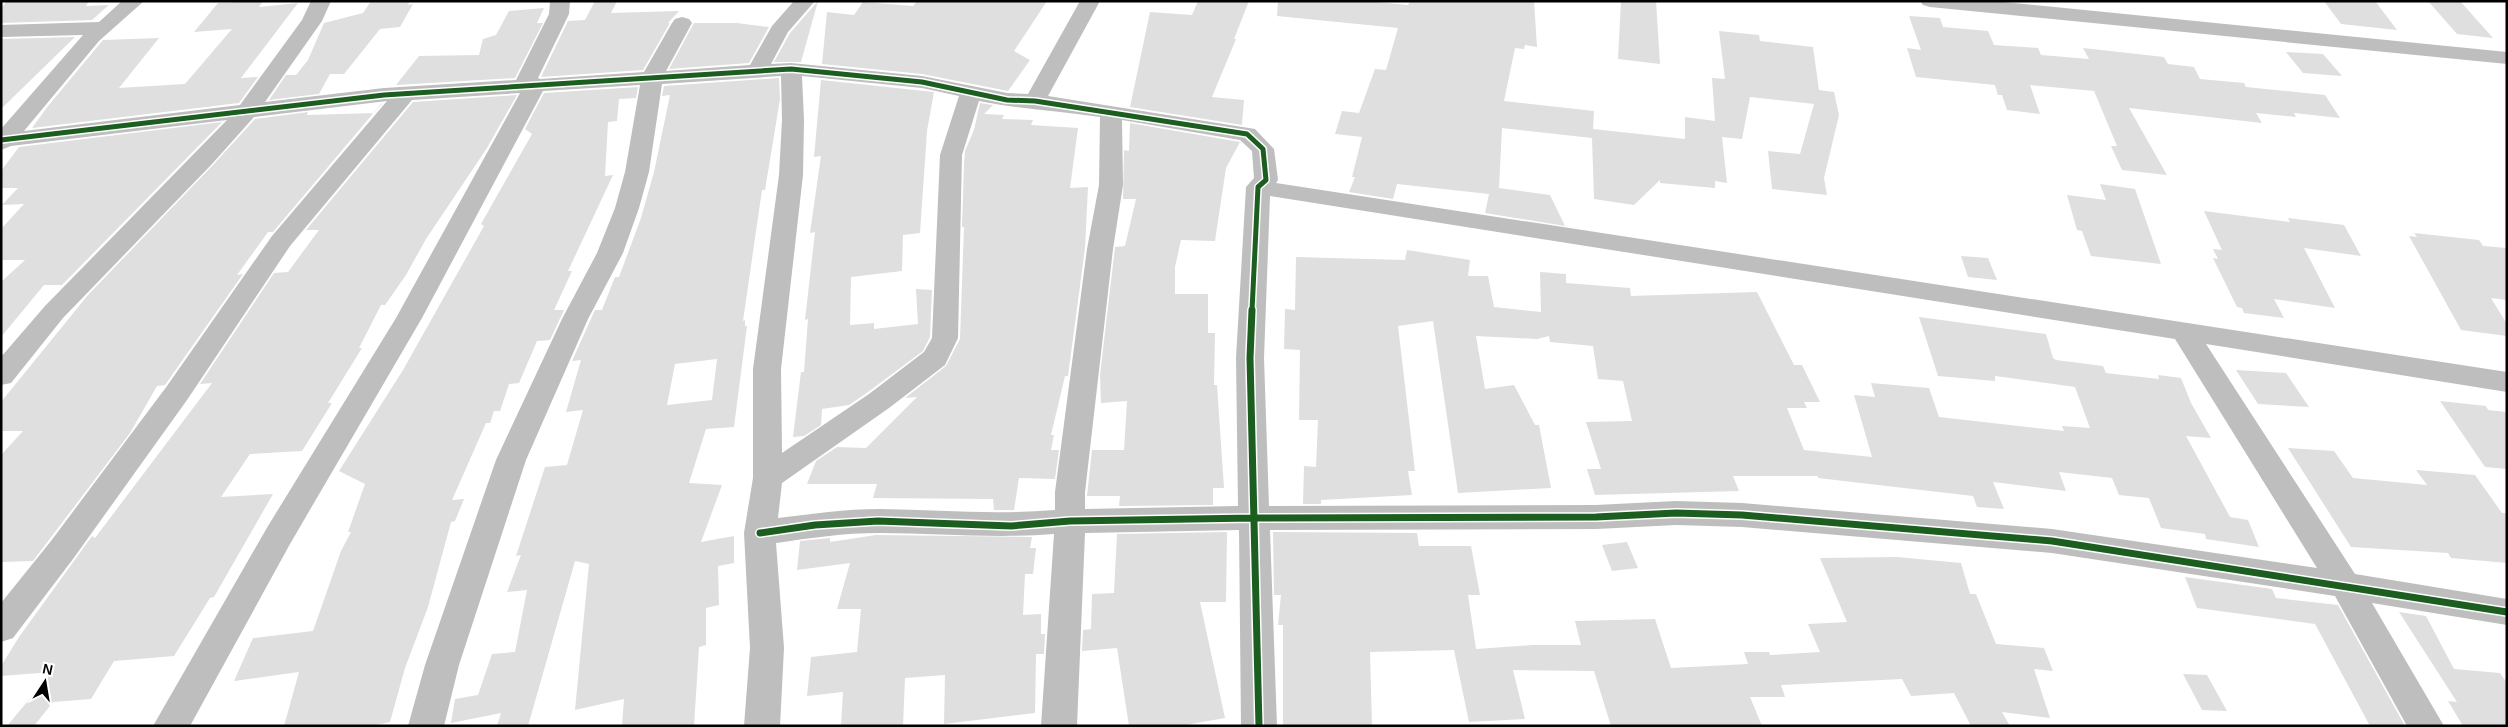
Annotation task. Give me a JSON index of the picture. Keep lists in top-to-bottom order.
{
  "north": "top"
}
